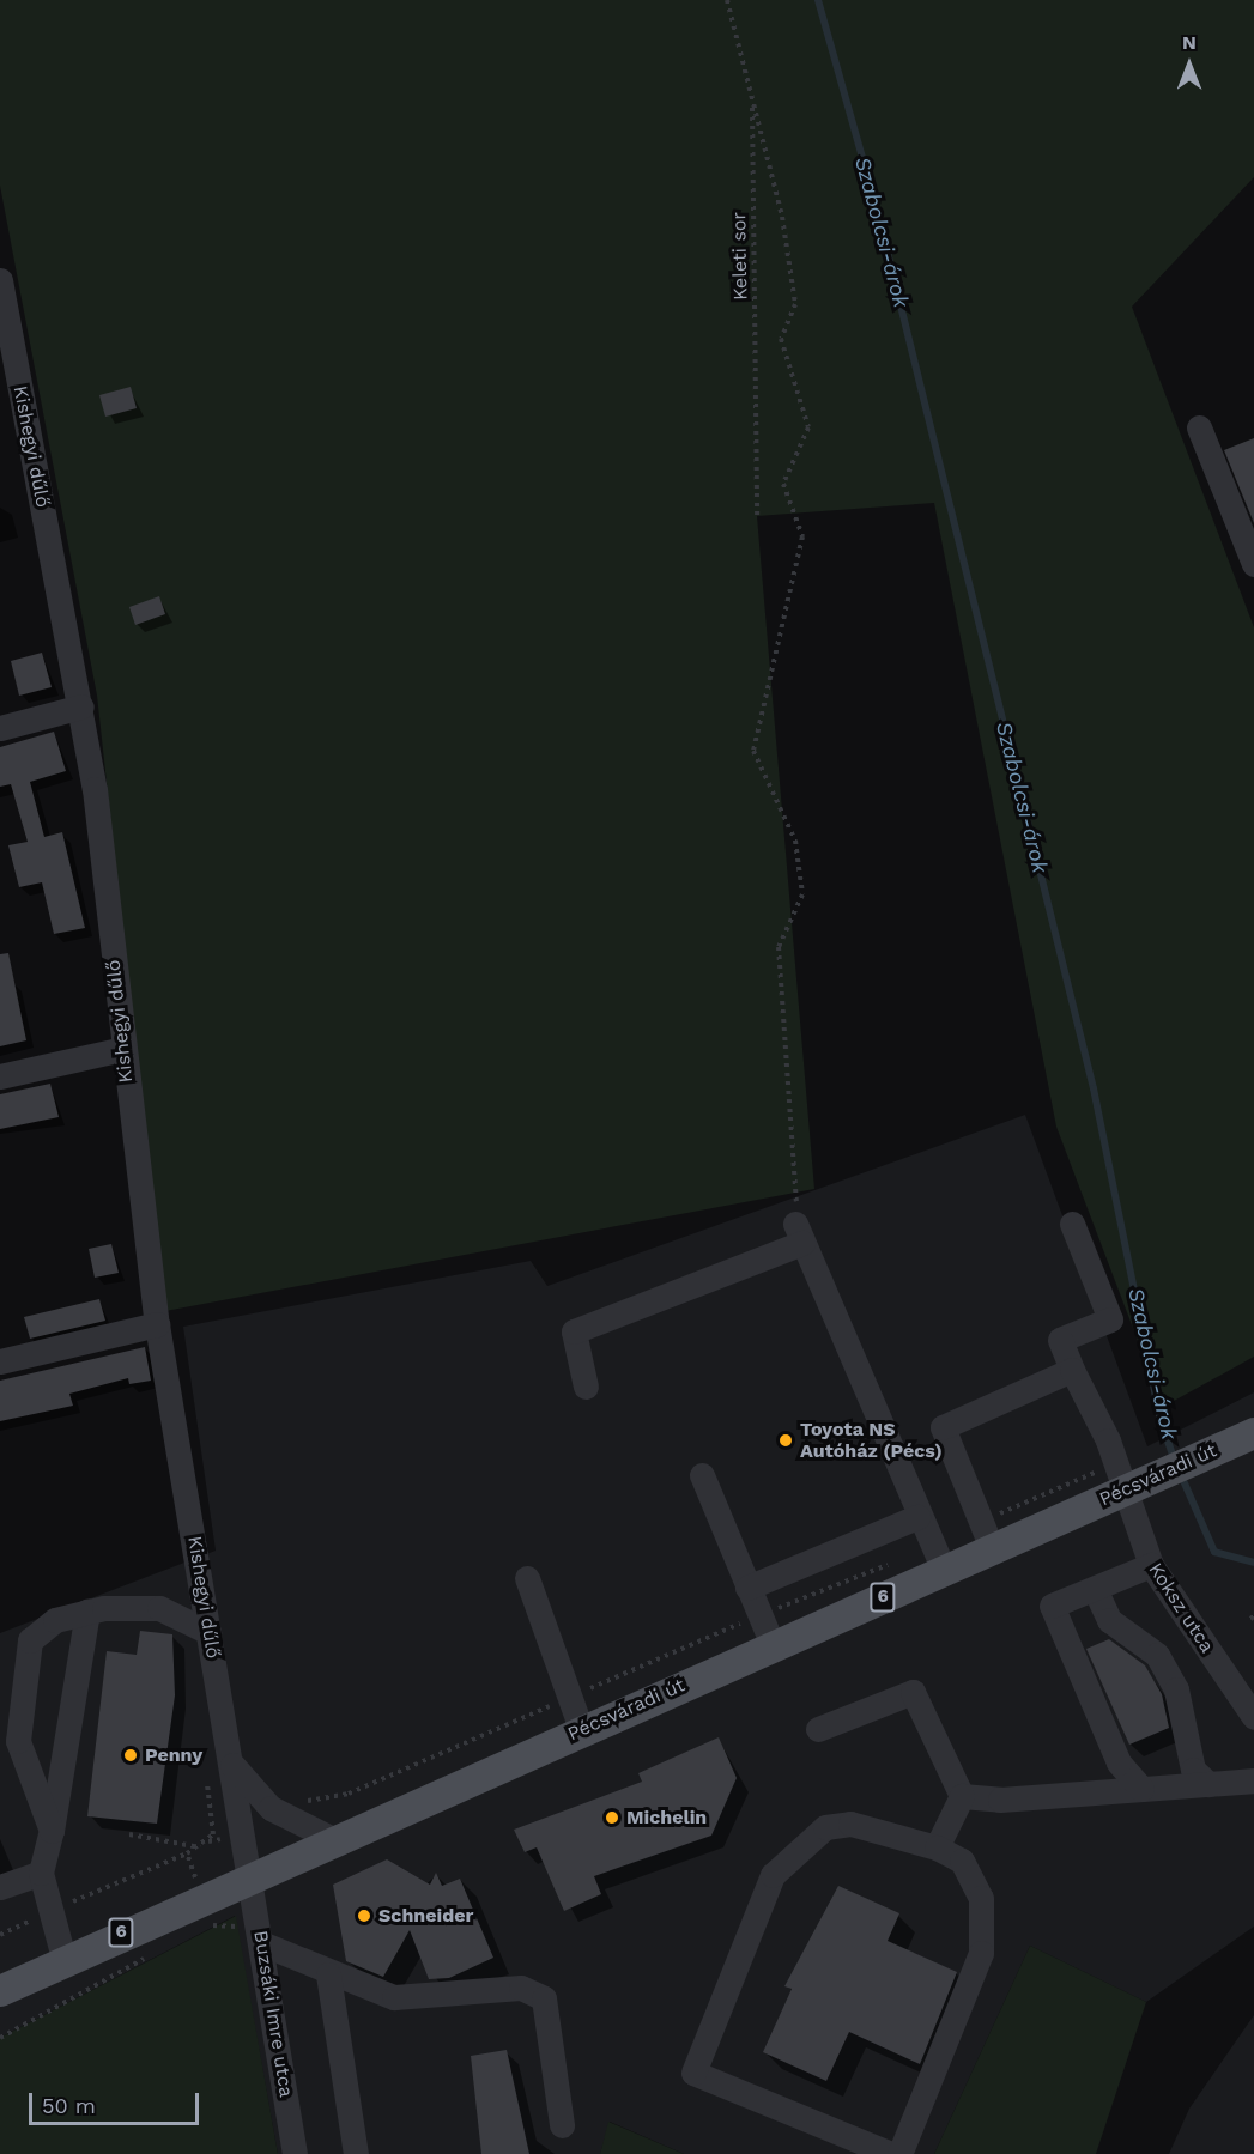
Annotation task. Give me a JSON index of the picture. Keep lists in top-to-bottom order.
{
  "streets": {
    "main road": ["Pécsváradi út", "6"],
    "street": ["Kishegyi dűlő", "Koksz utca", "Buzsáki Imre utca"],
    "path": ["Keleti sor"]
  },
  "crossings": [
    ["Kishegyi dűlő", "Pécsváradi út"],
    ["Kishegyi dűlő", "Buzsáki Imre utca"],
    ["Pécsváradi út", "Koksz utca"],
    ["Pécsváradi út", "Buzsáki Imre utca"]
  ],
  "water": ["Szabolcsi-árok"],
  "places": [
    "Toyota NS Autóház (Pécs)",
    "Penny",
    "Michelin",
    "Schneider"
  ],
  "scale_bar": "50 m",
  "north": "top"
}
